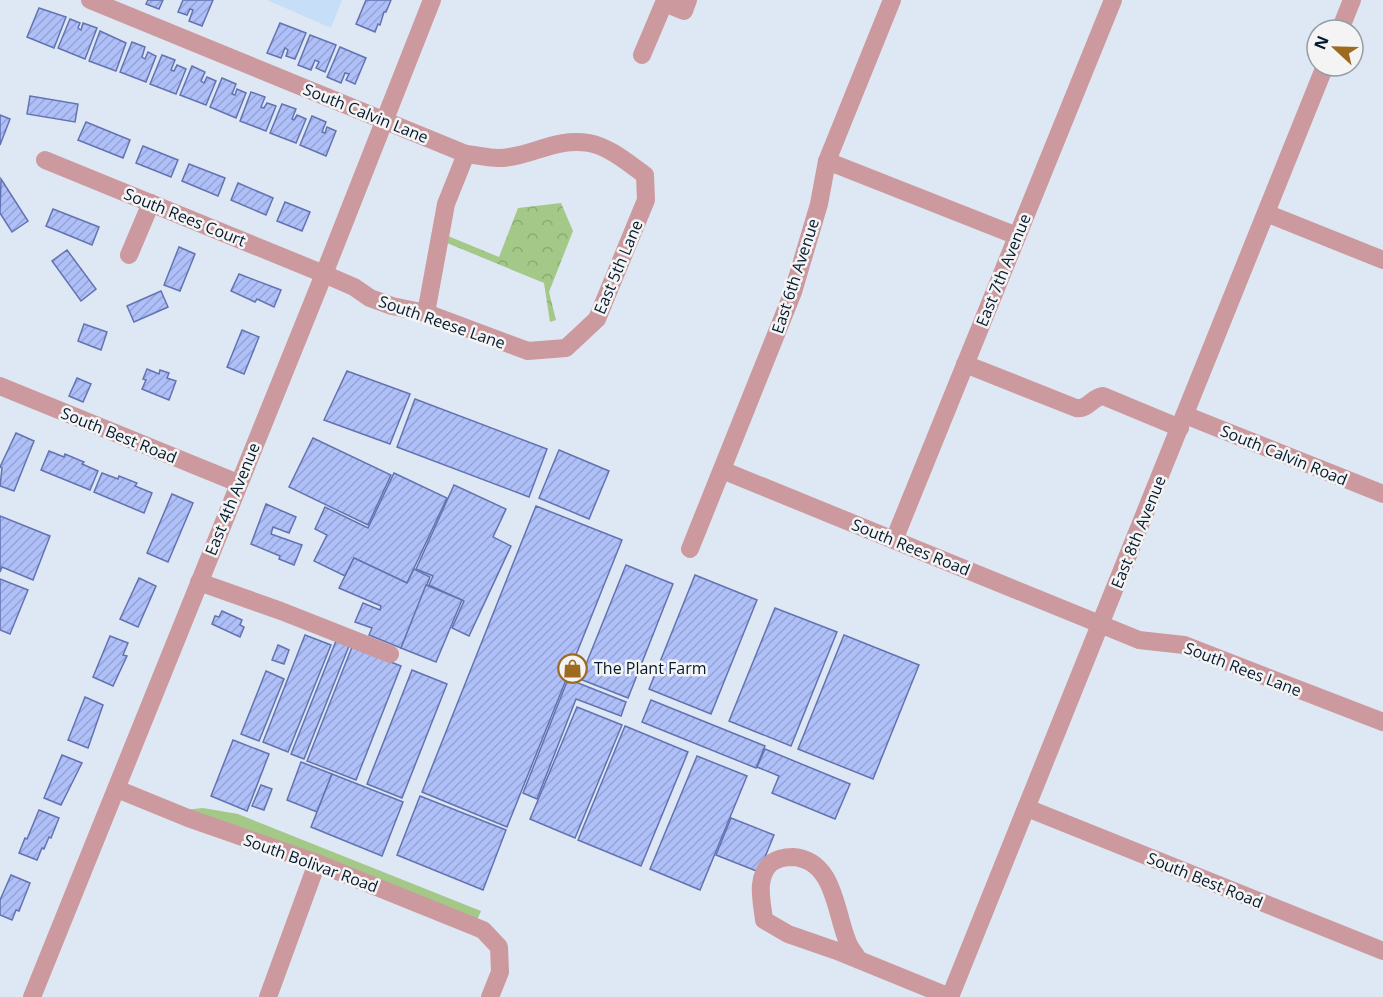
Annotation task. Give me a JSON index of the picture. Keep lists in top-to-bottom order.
{
  "streets": {
    "street": [
      "South Calvin Lane",
      "South Rees Court",
      "East 5th Lane",
      "East 7th Avenue",
      "East 6th Avenue",
      "South Reese Lane",
      "South Best Road",
      "South Calvin Road",
      "East 4th Avenue",
      "East 8th Avenue",
      "South Rees Road",
      "South Rees Lane",
      "South Bolivar Road"
    ]
  },
  "crossings": [
    ["South Calvin Lane", "East 5th Lane"],
    ["South Calvin Lane", "East 4th Avenue"],
    ["South Rees Court", "South Reese Lane"],
    ["South Rees Court", "East 4th Avenue"],
    ["East 5th Lane", "South Reese Lane"],
    ["East 7th Avenue", "South Calvin Road"],
    ["East 7th Avenue", "South Rees Road"],
    ["East 6th Avenue", "South Rees Road"],
    ["South Reese Lane", "East 4th Avenue"],
    ["South Best Road", "East 4th Avenue"],
    ["South Best Road", "East 8th Avenue"],
    ["South Calvin Road", "East 8th Avenue"],
    ["East 4th Avenue", "South Bolivar Road"],
    ["East 8th Avenue", "South Rees Road"],
    ["East 8th Avenue", "South Rees Lane"],
    ["South Rees Road", "South Rees Lane"]
  ],
  "places": {
    "shop": ["The Plant Farm"]
  },
  "north": "left"
}
